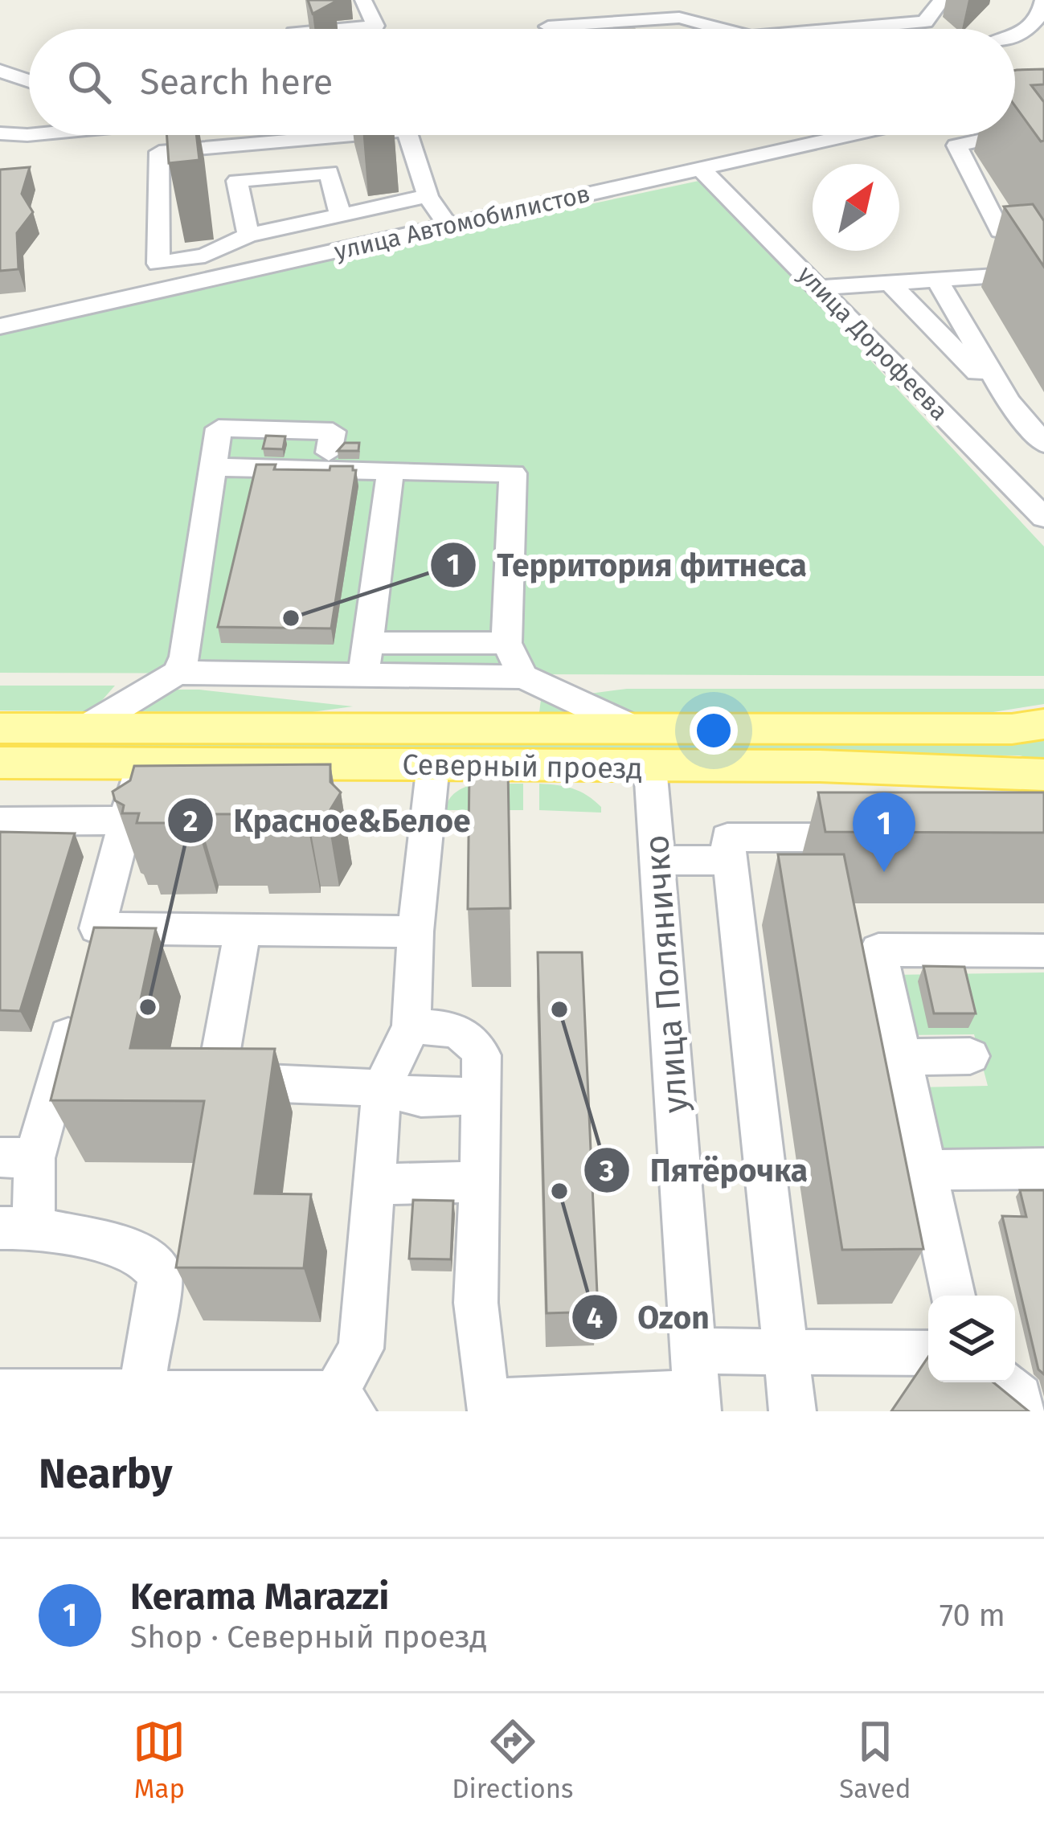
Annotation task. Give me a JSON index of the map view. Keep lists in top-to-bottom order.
{
  "streets": {
    "main road": ["Северный проезд"],
    "street": ["улица Автомобилистов", "улица Дорофеева", "улица Поляничко"]
  },
  "crossings": [
    ["улица Автомобилистов", "улица Дорофеева"],
    ["Северный проезд", "улица Поляничко"]
  ],
  "places": [
    "Территория фитнеса",
    "Красное&Белое",
    "Пятёрочка",
    "Ozon"
  ],
  "north": "top right",
  "page": {
    "search": "Search here",
    "pins": "1",
    "heading": "Nearby",
    "list": [
      {
        "mark": "1",
        "name": "Kerama Marazzi",
        "note": "Shop · Северный проезд",
        "value": "70 m"
      }
    ],
    "nav": ["Map", "Directions", "Saved"]
  }
}
